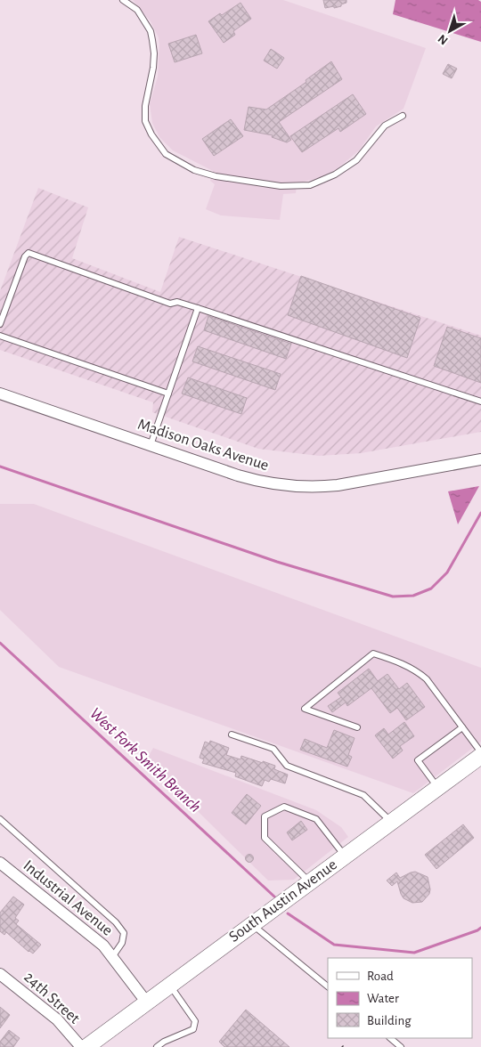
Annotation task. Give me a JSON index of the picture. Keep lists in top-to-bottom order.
{
  "streets": {
    "main road": ["South Austin Avenue"],
    "street": ["Madison Oaks Avenue", "Industrial Avenue", "24th Street"]
  },
  "crossings": [
    ["Industrial Avenue", "South Austin Avenue"]
  ],
  "water": ["West Fork Smith Branch"],
  "legend": ["Road", "Water", "Building"],
  "north": "bottom left"
}
